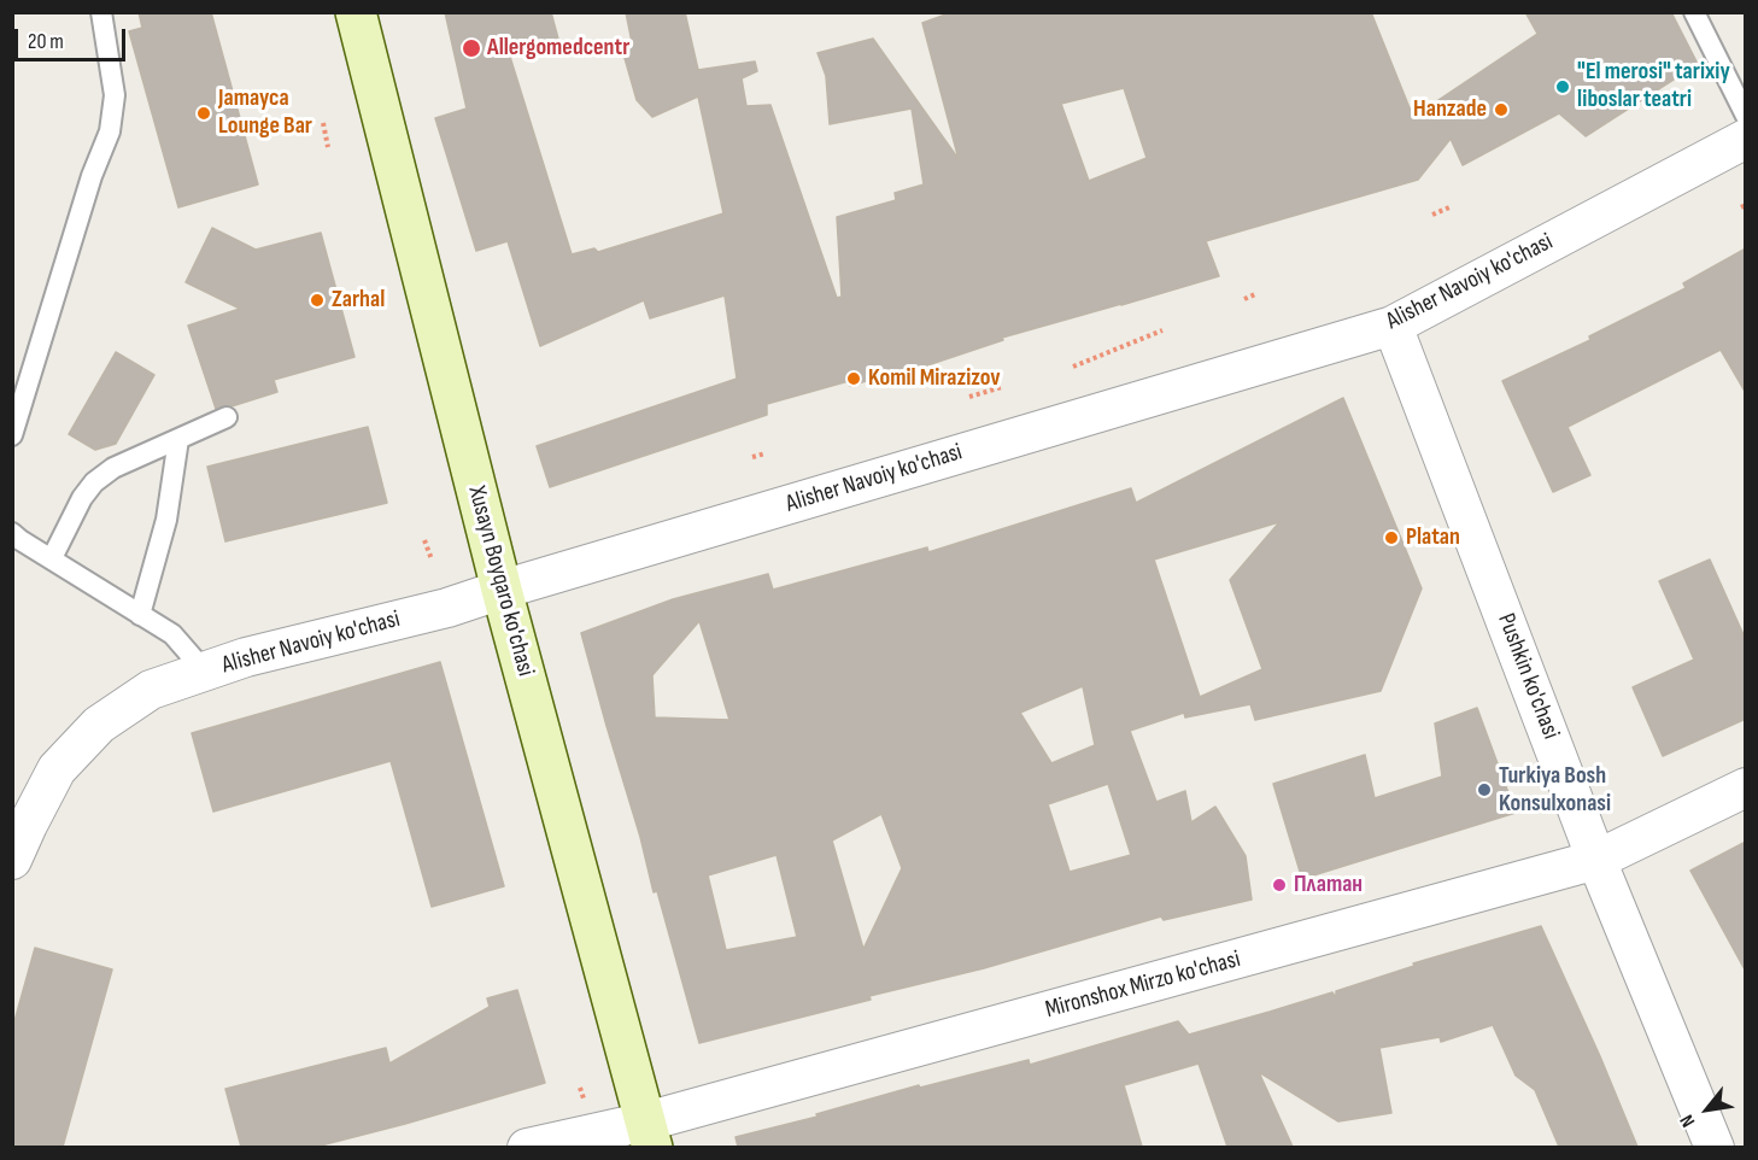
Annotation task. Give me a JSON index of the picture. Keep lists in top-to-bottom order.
{
  "streets": {
    "main road": ["Xusayn Boyqaro ko'chasi"],
    "street": ["Alisher Navoiy ko'chasi", "Pushkin ko'chasi", "Mironshox Mirzo ko'chasi"]
  },
  "crossings": [
    ["Alisher Navoiy ko'chasi", "Xusayn Boyqaro ko'chasi"],
    ["Alisher Navoiy ko'chasi", "Pushkin ko'chasi"],
    ["Xusayn Boyqaro ko'chasi", "Mironshox Mirzo ko'chasi"],
    ["Pushkin ko'chasi", "Mironshox Mirzo ko'chasi"]
  ],
  "places": [
    "Allergomedcentr",
    "\"El merosi\" tarixiy liboslar teatri",
    "Hanzade",
    "Jamayca Lounge Bar",
    "Zarhal",
    "Komil Mirazizov",
    "Platan",
    "Turkiya Bosh Konsulxonasi",
    "Платан"
  ],
  "scale_bar": "20 m",
  "north": "bottom left"
}
